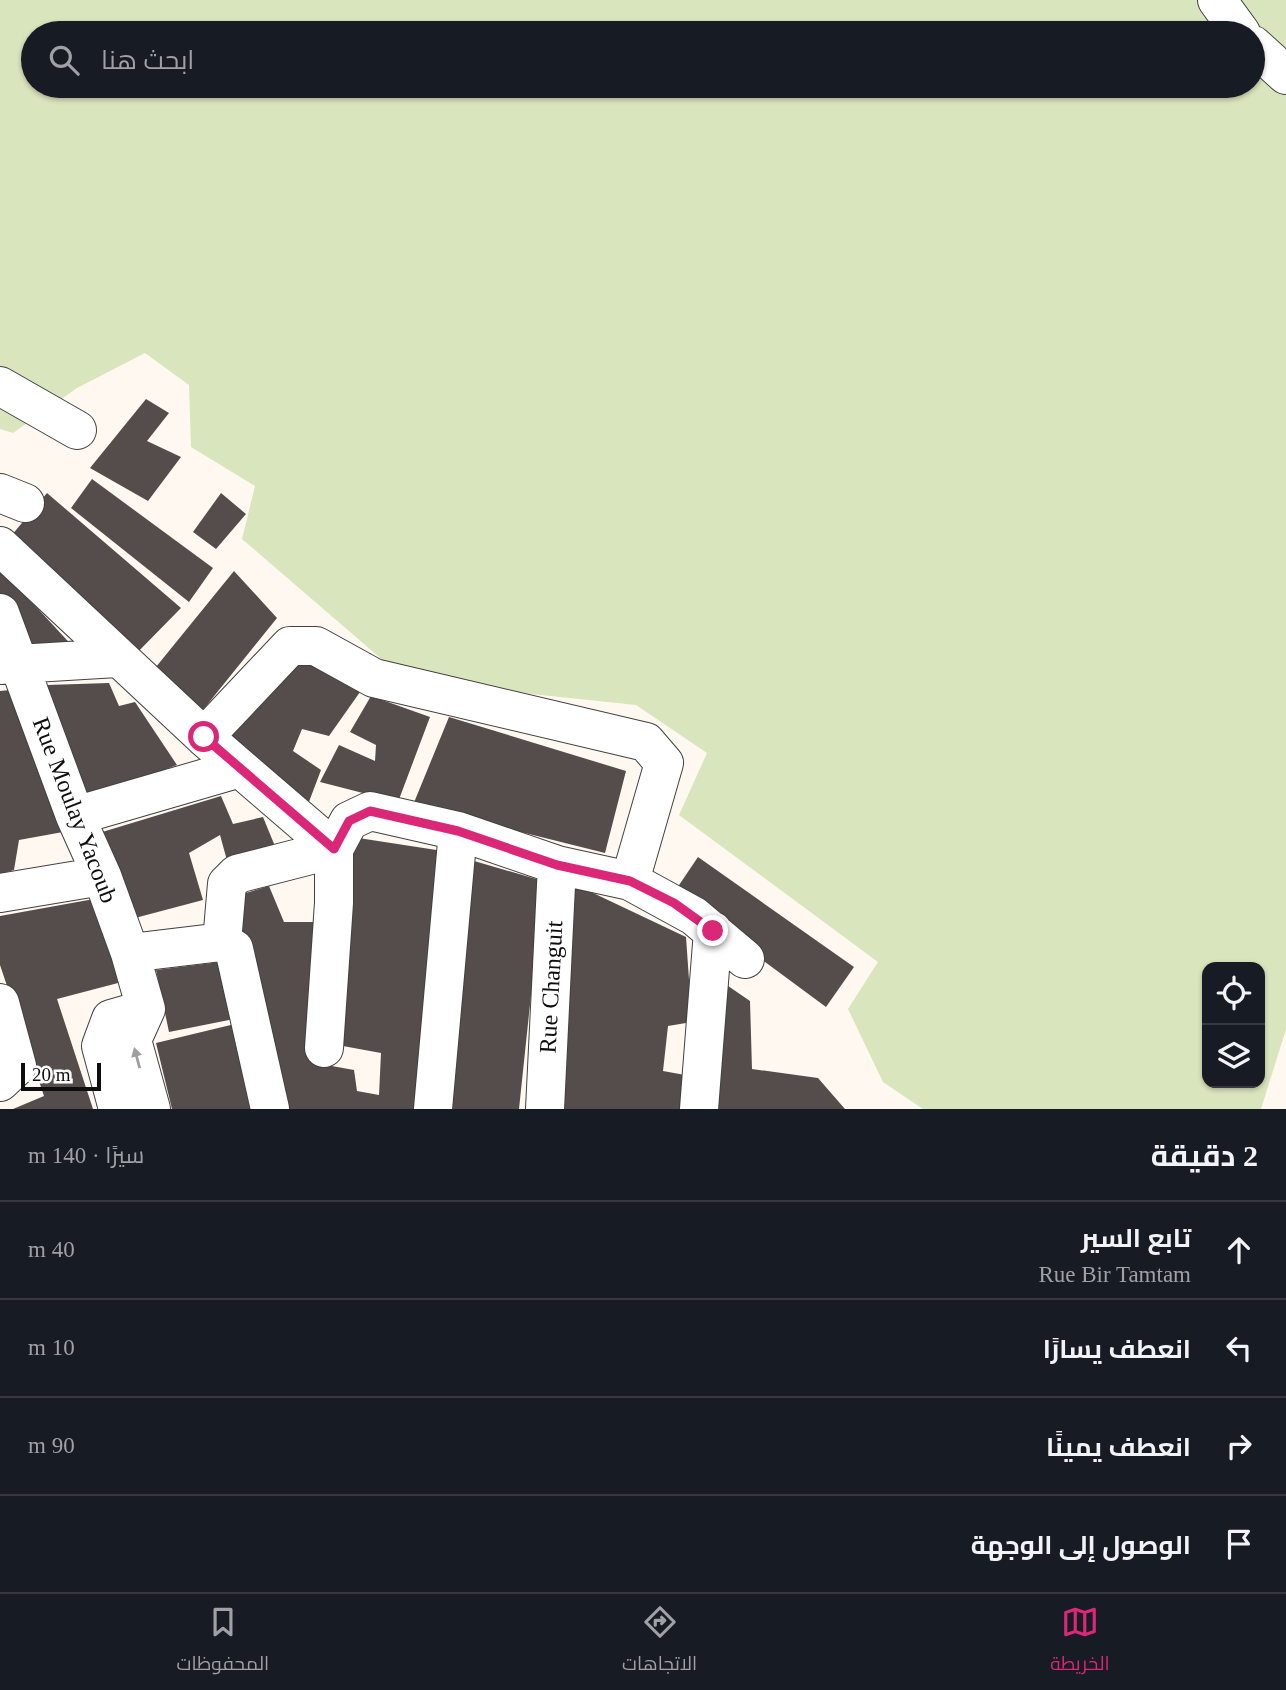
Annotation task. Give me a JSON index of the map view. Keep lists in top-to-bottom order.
{
  "streets": {
    "street": ["Rue Moulay Yacoub", "Rue Changuit"]
  },
  "scale_bar": "20 m",
  "page": {
    "search": "ابحث هنا",
    "scale": "20 m",
    "heading": ["2 دقيقة", "سيرًا · 140 m"],
    "list": [
      ["تابع السير", "Rue Bir Tamtam", "40 m"],
      ["انعطف يسارًا", "10 m"],
      ["انعطف يمينًا", "90 m"],
      "الوصول إلى الوجهة"
    ],
    "nav": ["الخريطة", "الاتجاهات", "المحفوظات"]
  }
}
